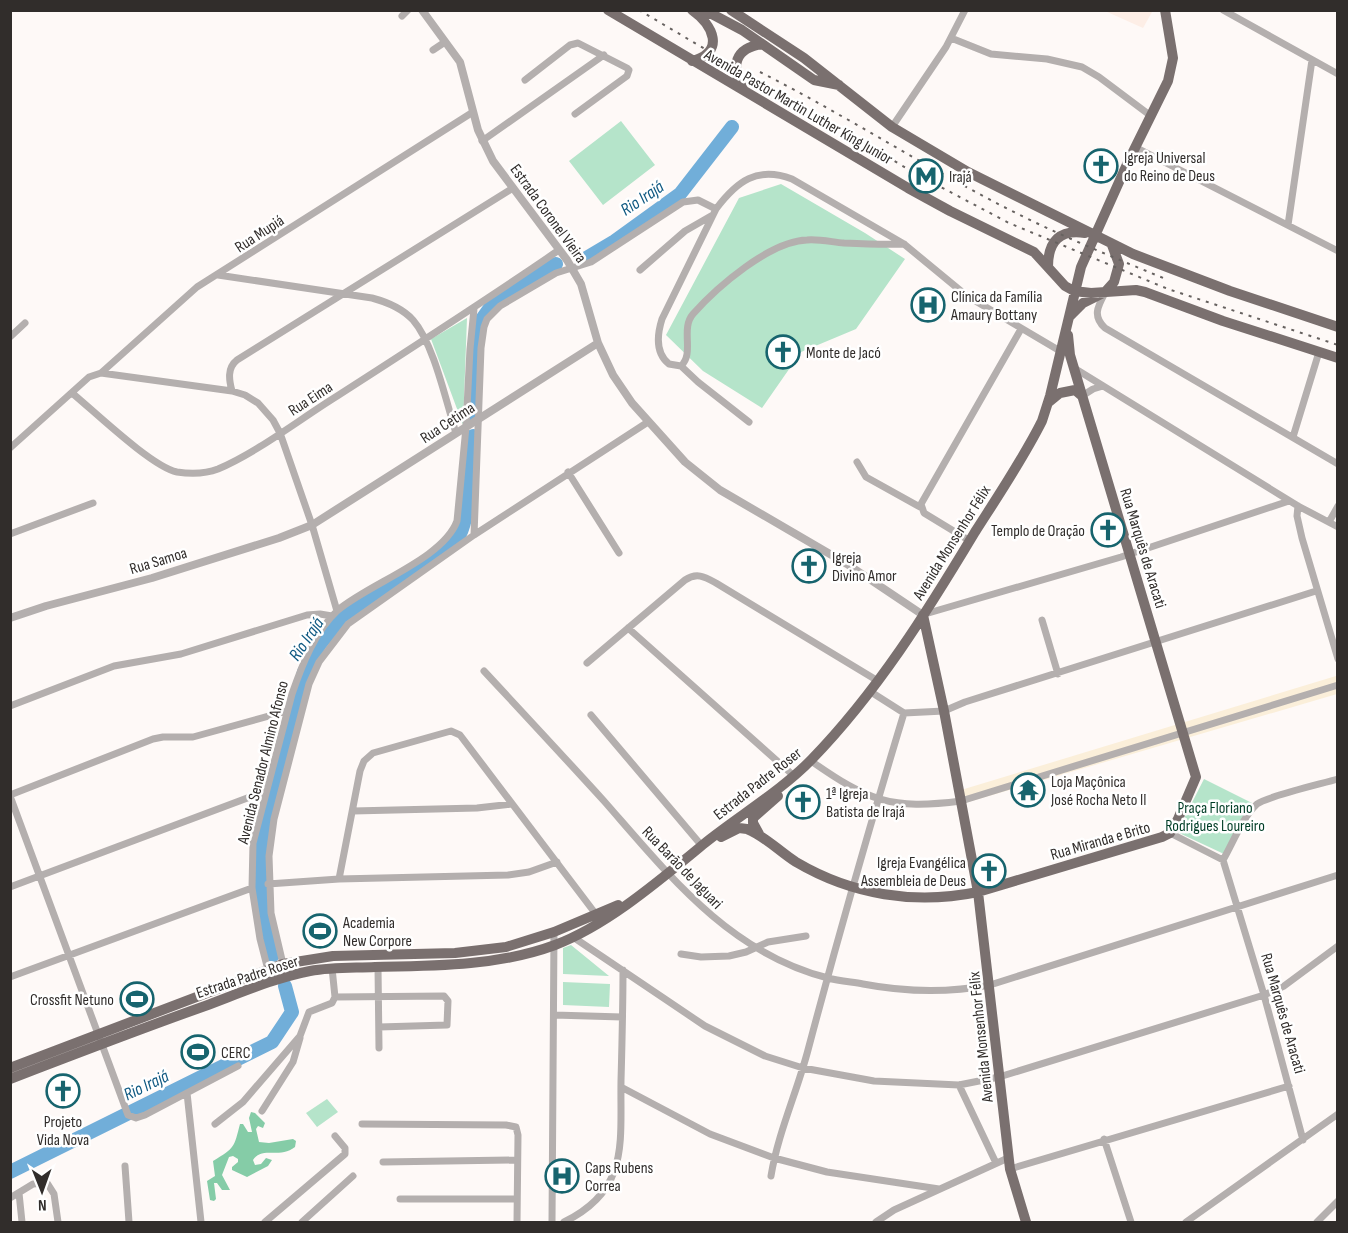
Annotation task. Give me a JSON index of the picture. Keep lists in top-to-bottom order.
{
  "streets": {
    "main road": [
      "Avenida Pastor Martin Luther King Junior",
      "Avenida Monsenhor Félix",
      "Rua Marquês de Aracati",
      "Estrada Padre Roser",
      "Rua Miranda e Brito"
    ],
    "street": [
      "Estrada Coronel Vieira",
      "Rua Mupiá",
      "Rua Eima",
      "Rua Cetima",
      "Rua Samoa",
      "Avenida Senador Almino Afonso",
      "Rua Barão de Jaguari"
    ]
  },
  "crossings": [
    ["Avenida Pastor Martin Luther King Junior", "Avenida Monsenhor Félix"],
    ["Estrada Coronel Vieira", "Rua Mupiá"],
    ["Estrada Coronel Vieira", "Rua Eima"],
    ["Estrada Coronel Vieira", "Rua Cetima"],
    ["Estrada Coronel Vieira", "Avenida Monsenhor Félix"],
    ["Estrada Coronel Vieira", "Avenida Senador Almino Afonso"],
    ["Estrada Coronel Vieira", "Estrada Padre Roser"],
    ["Rua Mupiá", "Rua Eima"],
    ["Rua Eima", "Avenida Senador Almino Afonso"],
    ["Rua Cetima", "Rua Samoa"],
    ["Rua Cetima", "Avenida Senador Almino Afonso"],
    ["Avenida Monsenhor Félix", "Rua Marquês de Aracati"],
    ["Avenida Monsenhor Félix", "Estrada Padre Roser"],
    ["Avenida Monsenhor Félix", "Rua Miranda e Brito"],
    ["Avenida Monsenhor Félix", "Rua Barão de Jaguari"],
    ["Rua Marquês de Aracati", "Rua Miranda e Brito"],
    ["Rua Marquês de Aracati", "Rua Barão de Jaguari"],
    ["Avenida Senador Almino Afonso", "Estrada Padre Roser"],
    ["Estrada Padre Roser", "Rua Barão de Jaguari"]
  ],
  "water": ["Rio Irajá"],
  "parks": ["Praça Floriano Rodrigues Loureiro"],
  "places": {
    "church": [
      "Igreja Universal do Reino de Deus",
      "Monte de Jacó",
      "Templo de Oração",
      "Igreja Divino Amor",
      "1ª Igreja Batista de Irajá",
      "Igreja Evangélica Assembleia de Deus",
      "Projeto Vida Nova"
    ],
    "metro station": ["Irajá"],
    "hospital": ["Clínica da Família Amaury Bottany", "Caps Rubens Correa"],
    "temple": ["Loja Maçônica José Rocha Neto II"],
    "sports": ["Academia New Corpore", "Crossfit Netuno", "CERC"]
  },
  "north": "bottom"
}
